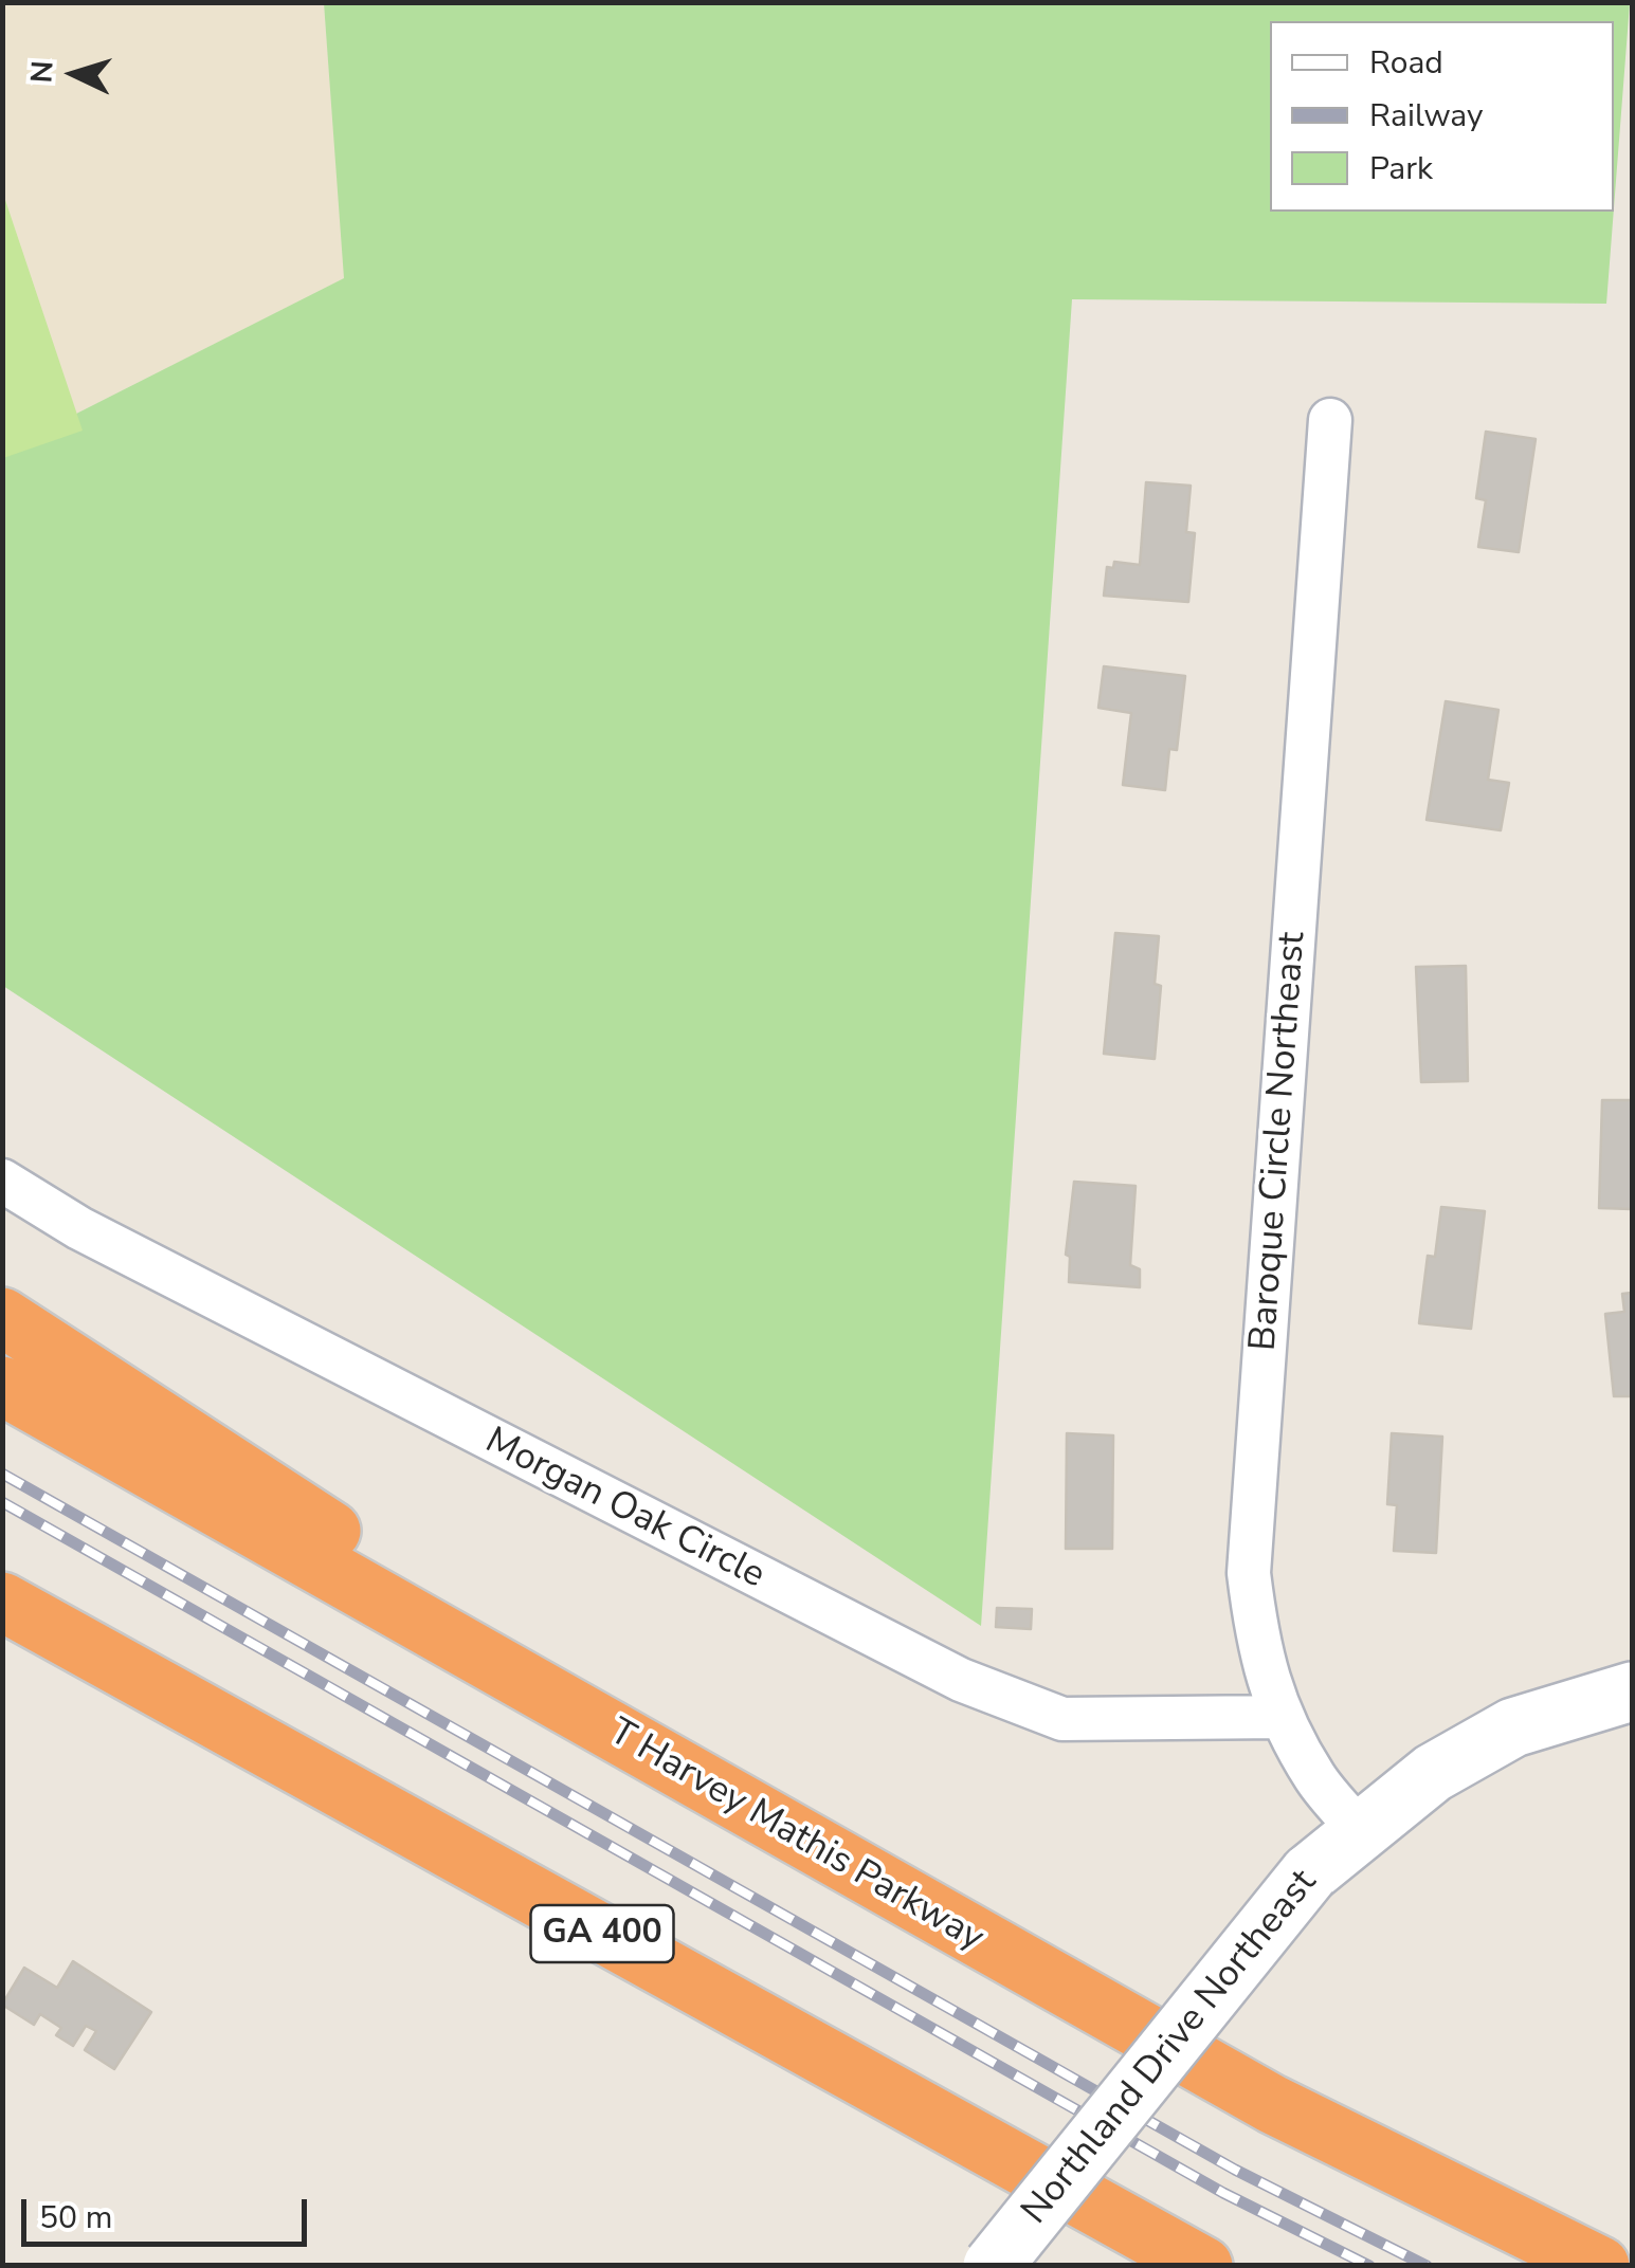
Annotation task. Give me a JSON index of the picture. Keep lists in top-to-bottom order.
{
  "streets": {
    "highway": ["T Harvey Mathis Parkway", "GA 400"],
    "street": ["Baroque Circle Northeast", "Morgan Oak Circle", "Northland Drive Northeast"]
  },
  "crossings": [
    ["Baroque Circle Northeast", "Morgan Oak Circle"],
    ["Baroque Circle Northeast", "Northland Drive Northeast"]
  ],
  "legend": ["Road", "Railway", "Park"],
  "scale_bar": "50 m",
  "north": "left"
}
